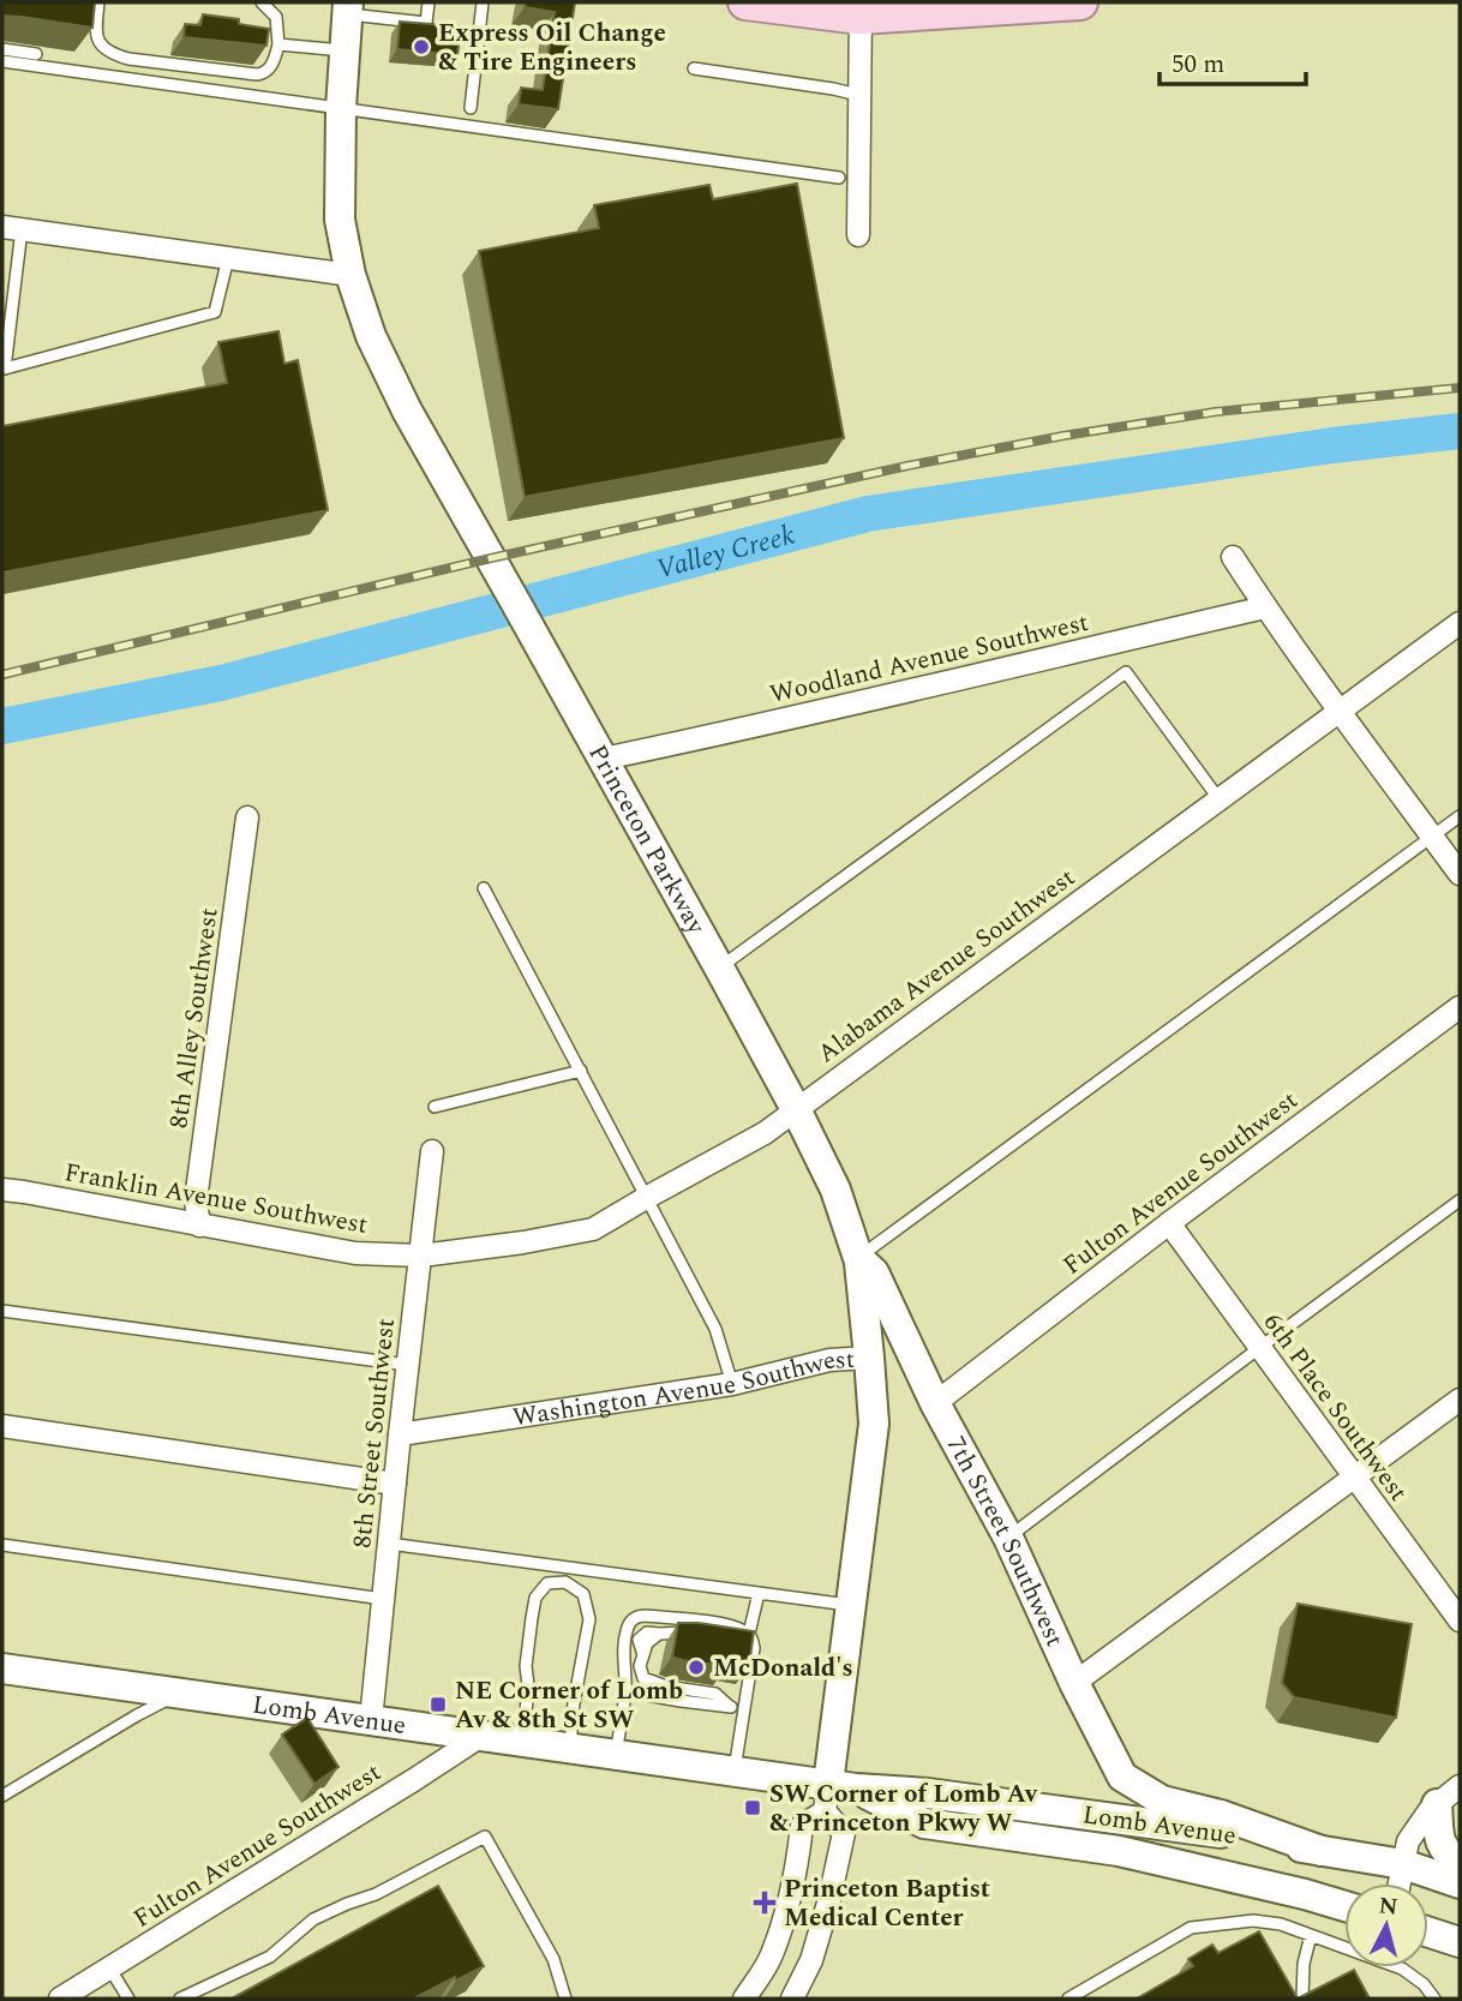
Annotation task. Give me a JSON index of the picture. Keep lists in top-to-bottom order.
{
  "streets": {
    "main road": [
      "Princeton Parkway",
      "Washington Avenue Southwest",
      "7th Street Southwest",
      "Lomb Avenue"
    ],
    "street": [
      "Woodland Avenue Southwest",
      "Alabama Avenue Southwest",
      "8th Alley Southwest",
      "Fulton Avenue Southwest",
      "Franklin Avenue Southwest",
      "6th Place Southwest",
      "8th Street Southwest"
    ]
  },
  "crossings": [
    ["Woodland Avenue Southwest", "Princeton Parkway"],
    ["Princeton Parkway", "Alabama Avenue Southwest"],
    ["Princeton Parkway", "Fulton Avenue Southwest"],
    ["Princeton Parkway", "Washington Avenue Southwest"],
    ["Princeton Parkway", "7th Street Southwest"],
    ["Alabama Avenue Southwest", "Franklin Avenue Southwest"],
    ["Alabama Avenue Southwest", "8th Street Southwest"],
    ["8th Alley Southwest", "Franklin Avenue Southwest"],
    ["Fulton Avenue Southwest", "6th Place Southwest"],
    ["Fulton Avenue Southwest", "7th Street Southwest"],
    ["Fulton Avenue Southwest", "Lomb Avenue"],
    ["Franklin Avenue Southwest", "8th Street Southwest"],
    ["Washington Avenue Southwest", "8th Street Southwest"],
    ["8th Street Southwest", "Lomb Avenue"],
    ["7th Street Southwest", "Lomb Avenue"]
  ],
  "water": ["Valley Creek"],
  "places": {
    "other": ["Express Oil Change & Tire Engineers", "McDonald's"],
    "transit": ["NE Corner of Lomb Av & 8th St SW", "SW Corner of Lomb Av & Princeton Pkwy W"],
    "health": ["Princeton Baptist Medical Center"]
  },
  "scale_bar": "50 m",
  "north": "top"
}
